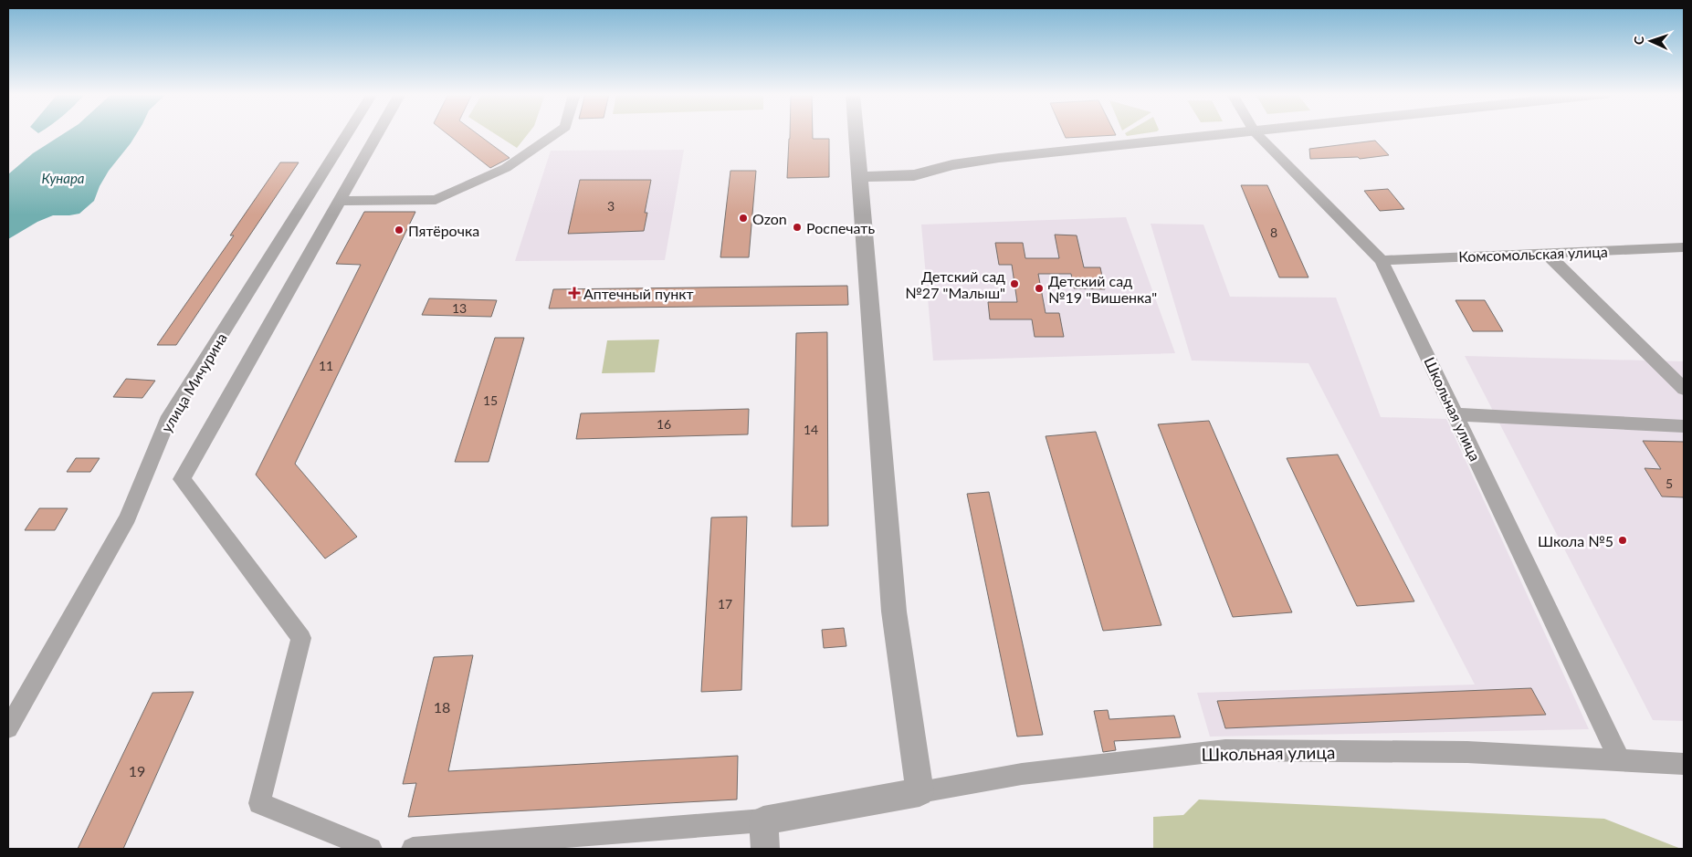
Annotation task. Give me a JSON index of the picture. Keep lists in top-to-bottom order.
{
  "streets": {
    "street": ["Комсомольская улица", "улица Мичурина", "Школьная улица"]
  },
  "crossings": [
    ["Комсомольская улица", "Школьная улица"]
  ],
  "water": ["Кунара"],
  "places": {
    "other": [
      "Ozon",
      "Роспечать",
      "Пятёрочка",
      "Детский сад №27 \"Малыш\"",
      "Детский сад №19 \"Вишенка\"",
      "Школа №5"
    ],
    "health": ["Аптечный пункт"]
  },
  "house_numbers": [
    "3",
    "8",
    "13",
    "11",
    "15",
    "16",
    "14",
    "5",
    "17",
    "18",
    "19"
  ],
  "north": "left"
}
